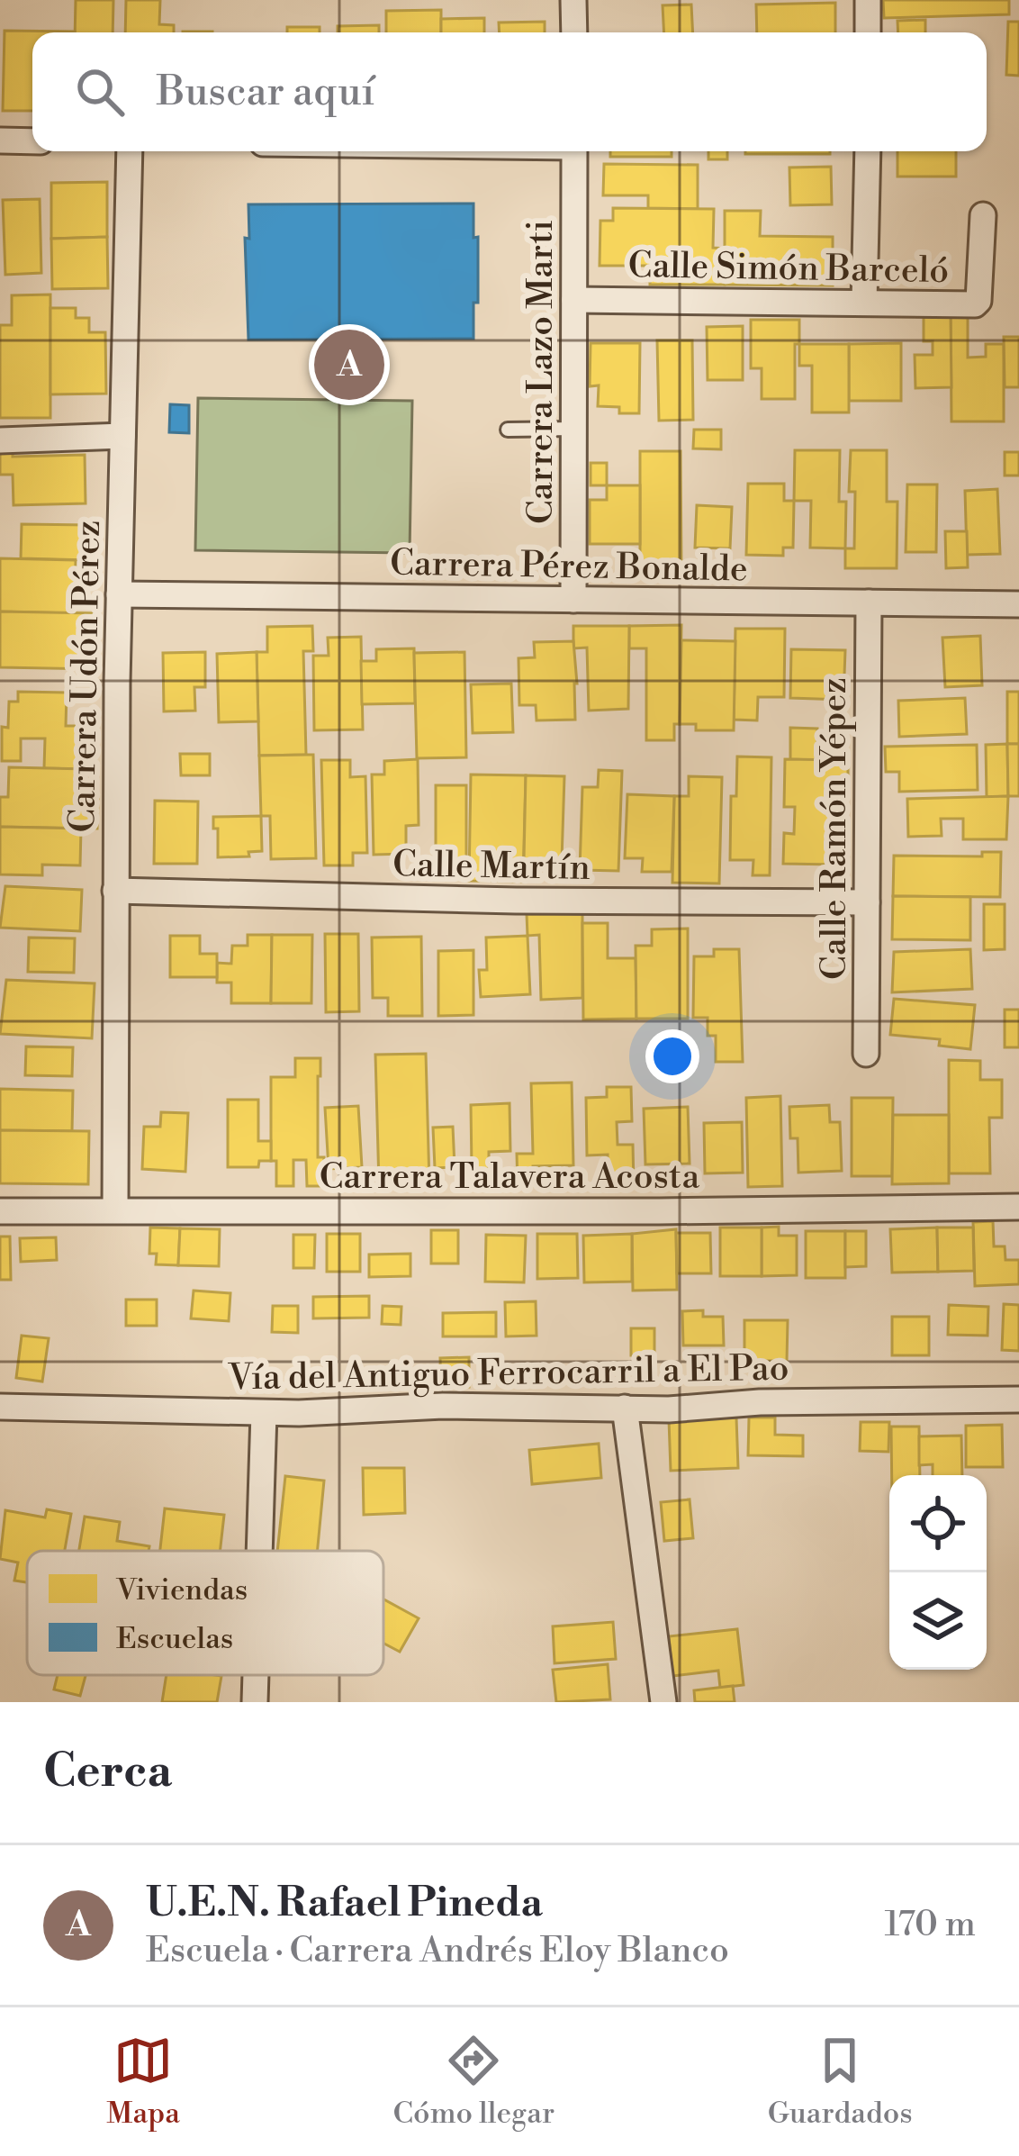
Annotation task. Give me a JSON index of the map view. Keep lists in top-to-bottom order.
{
  "streets": {
    "street": [
      "Calle Simón Barceló",
      "Carrera Lazo Marti",
      "Carrera Pérez Bonalde",
      "Carrera Udón Pérez",
      "Calle Ramón Yépez",
      "Calle Martín",
      "Carrera Talavera Acosta",
      "Vía del Antiguo Ferrocarril a El Pao"
    ]
  },
  "crossings": [
    ["Calle Simón Barceló", "Carrera Lazo Marti"],
    ["Carrera Lazo Marti", "Carrera Pérez Bonalde"],
    ["Carrera Pérez Bonalde", "Carrera Udón Pérez"],
    ["Carrera Pérez Bonalde", "Calle Ramón Yépez"],
    ["Carrera Udón Pérez", "Calle Martín"],
    ["Carrera Udón Pérez", "Carrera Talavera Acosta"],
    ["Calle Ramón Yépez", "Calle Martín"]
  ],
  "legend": ["Viviendas", "Escuelas"],
  "page": {
    "search": "Buscar aquí",
    "pins": "A",
    "heading": "Cerca",
    "list": [
      {
        "mark": "A",
        "name": "U.E.N. Rafael Pineda",
        "note": "Escuela · Carrera Andrés Eloy Blanco",
        "value": "170 m"
      }
    ],
    "nav": ["Mapa", "Cómo llegar", "Guardados"]
  }
}
